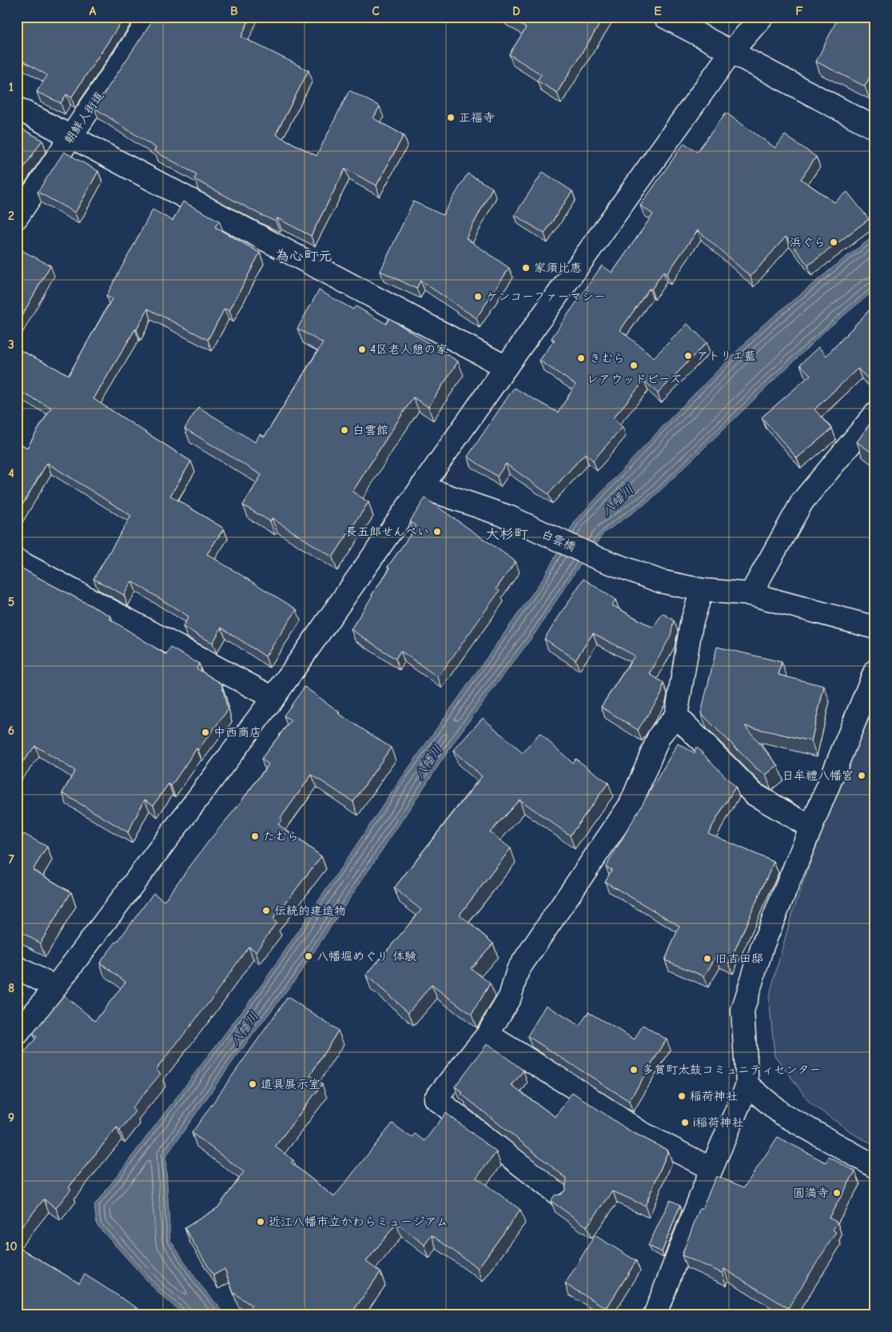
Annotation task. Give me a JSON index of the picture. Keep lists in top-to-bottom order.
{
  "streets": {
    "street": ["朝鮮人街道", "白雲橋"]
  },
  "districts": ["為心町元", "大杉町"],
  "water": ["八幡川"],
  "places": [
    "正福寺",
    "浜ぐら",
    "家須比恵",
    "ケンコーファーマシー",
    "4区老人憩の家",
    "アトリエ藍",
    "きむら",
    "レアウッドビーズ",
    "白雲館",
    "長五郎せんべい",
    "中西商店",
    "日牟禮八幡宮",
    "たむら",
    "伝統的建造物",
    "八幡堀めぐり 体験",
    "旧吉田邸",
    "多賀町太鼓コミュニティセンター",
    "道具展示室",
    "稲荷神社",
    "i稲荷神社",
    "圓満寺",
    "近江八幡市立かわらミュージアム"
  ],
  "grid": {
    "columns": [
      "A",
      "B",
      "C",
      "D",
      "E",
      "F"
    ],
    "rows": [
      "1",
      "2",
      "3",
      "4",
      "5",
      "6",
      "7",
      "8",
      "9",
      "10"
    ]
  }
}
